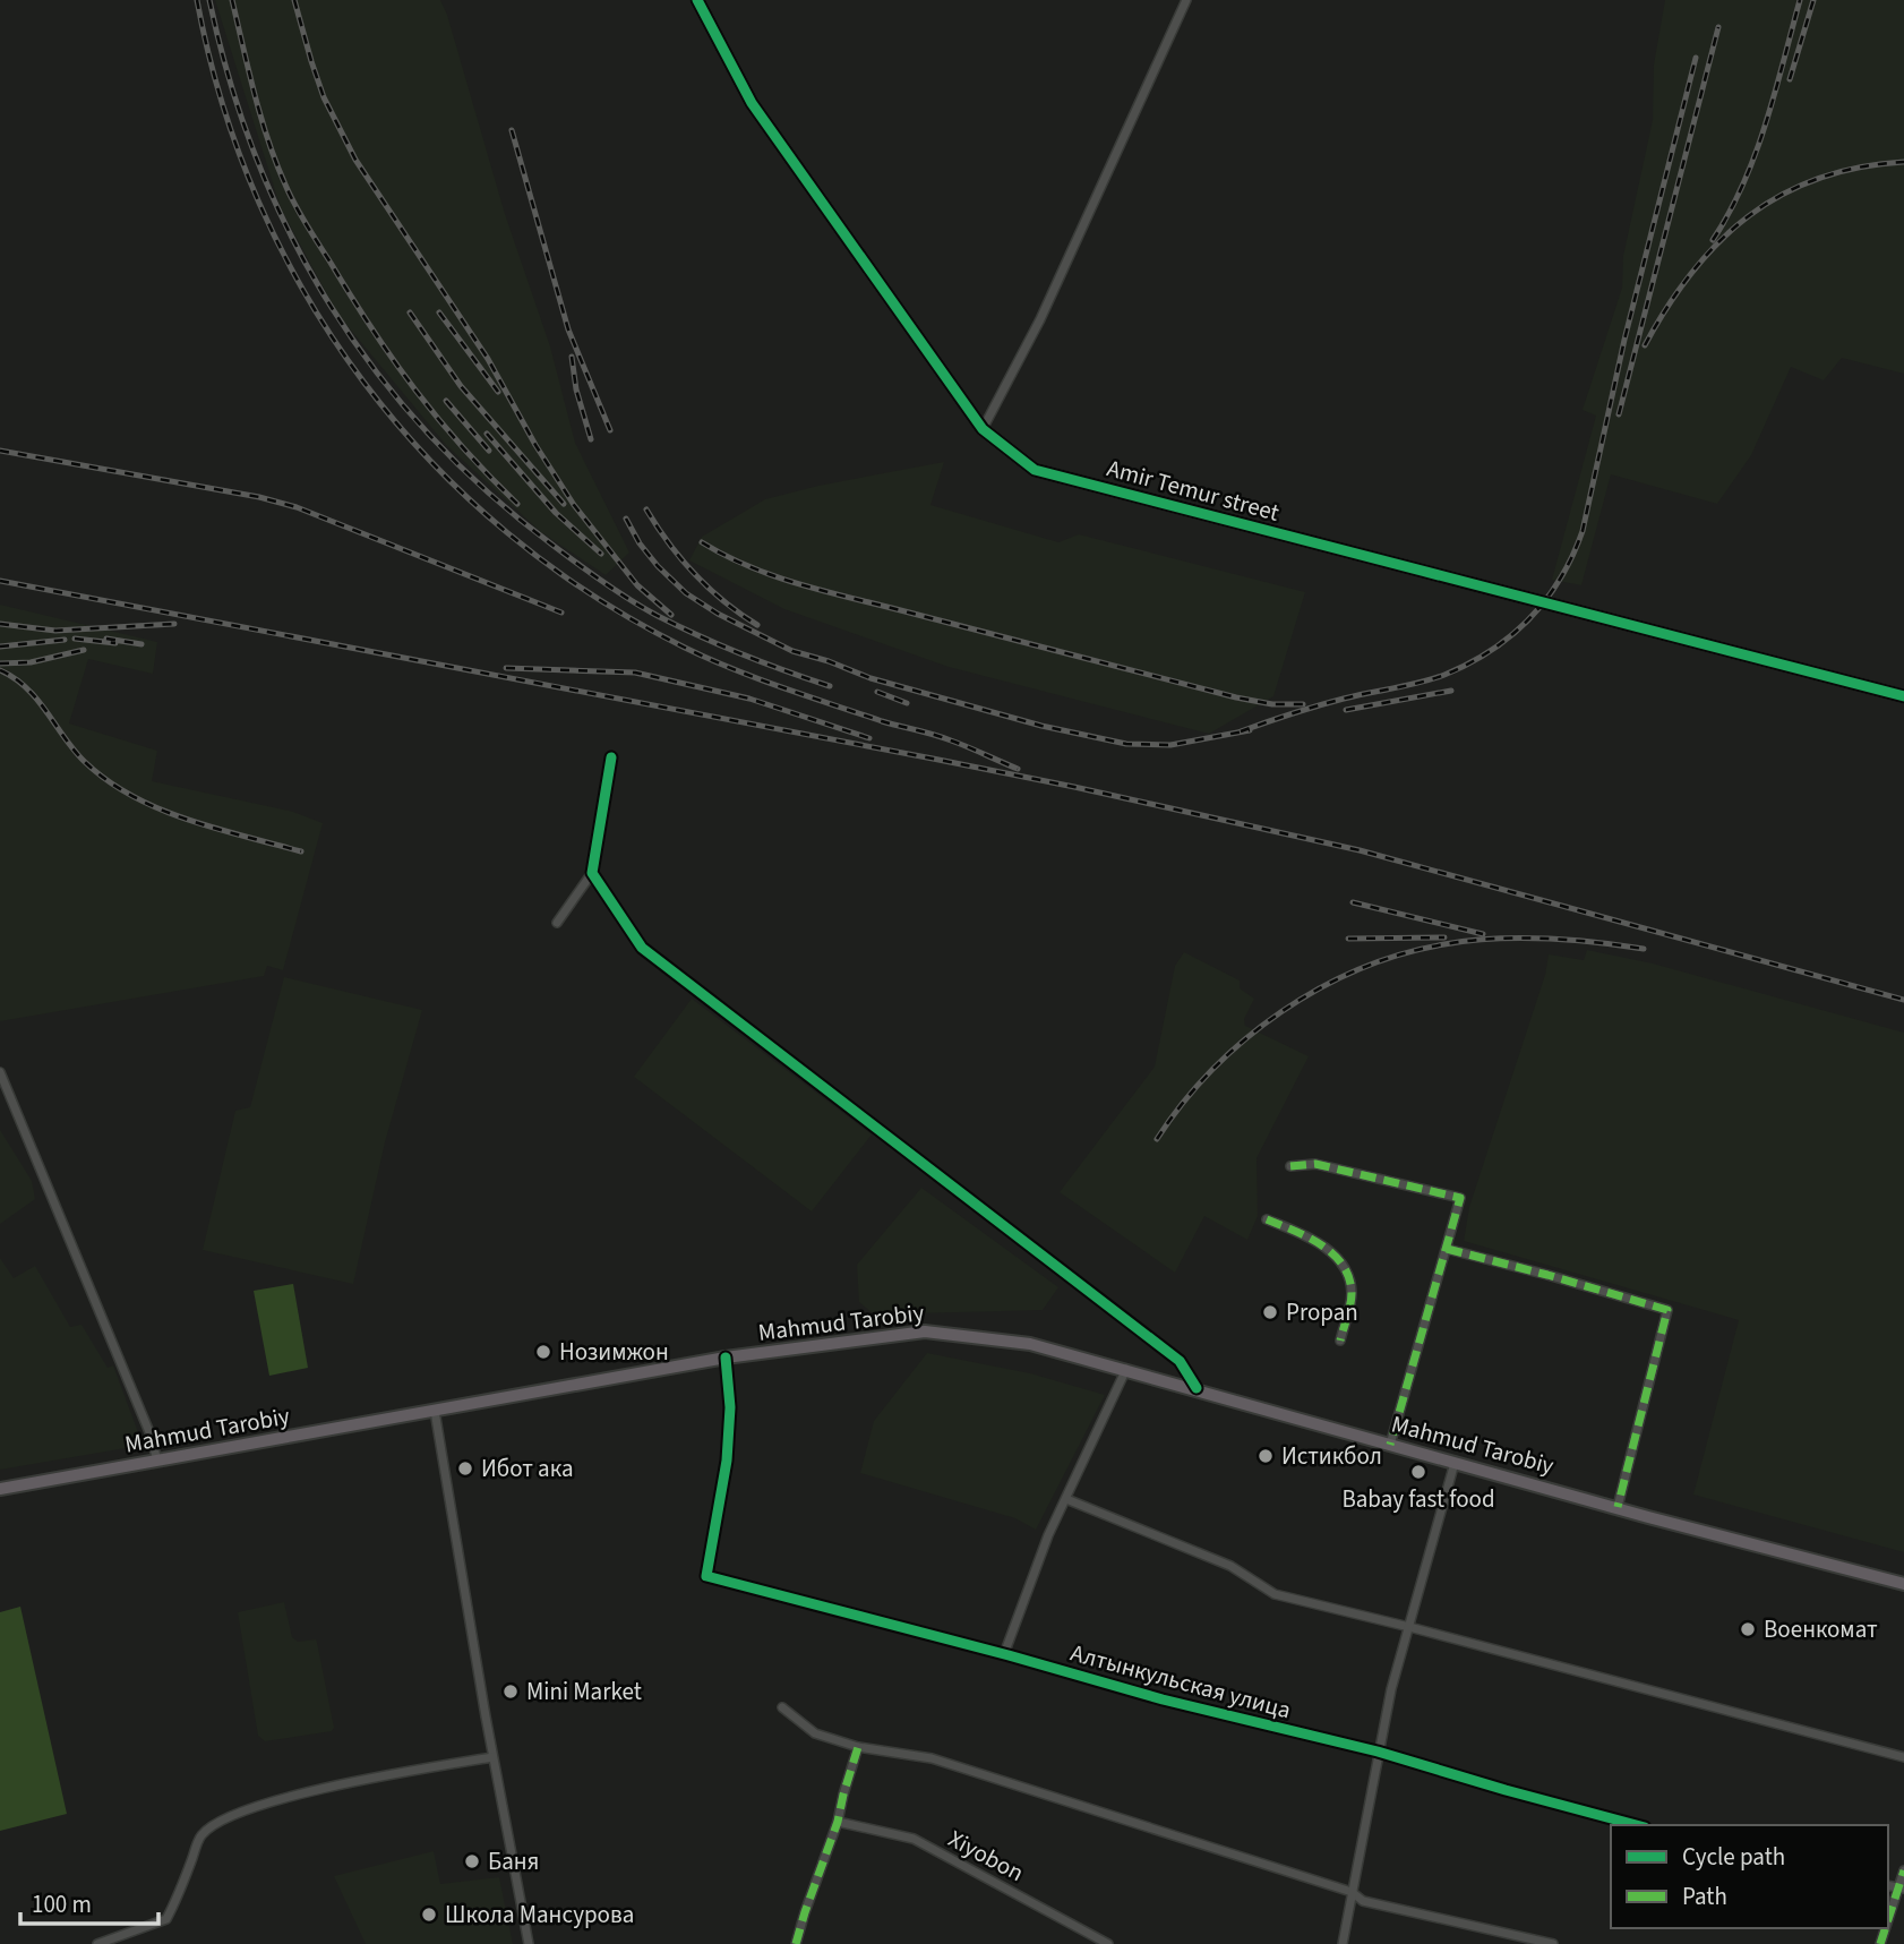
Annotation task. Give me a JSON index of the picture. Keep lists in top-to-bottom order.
{
  "streets": {
    "main road": ["Mahmud Tarobiy"],
    "street": ["Amir Temur street", "Алтынкульская улица", "Xiyobon"]
  },
  "crossings": [
    ["Mahmud Tarobiy", "Алтынкульская улица"]
  ],
  "places": [
    "Propan",
    "Нозимжон",
    "Истикбол",
    "Ибот ака",
    "Babay fast food",
    "Военкомат",
    "Mini Market",
    "Баня",
    "Школа Мансурова"
  ],
  "legend": ["Cycle path", "Path"],
  "scale_bar": "100 m"
}
